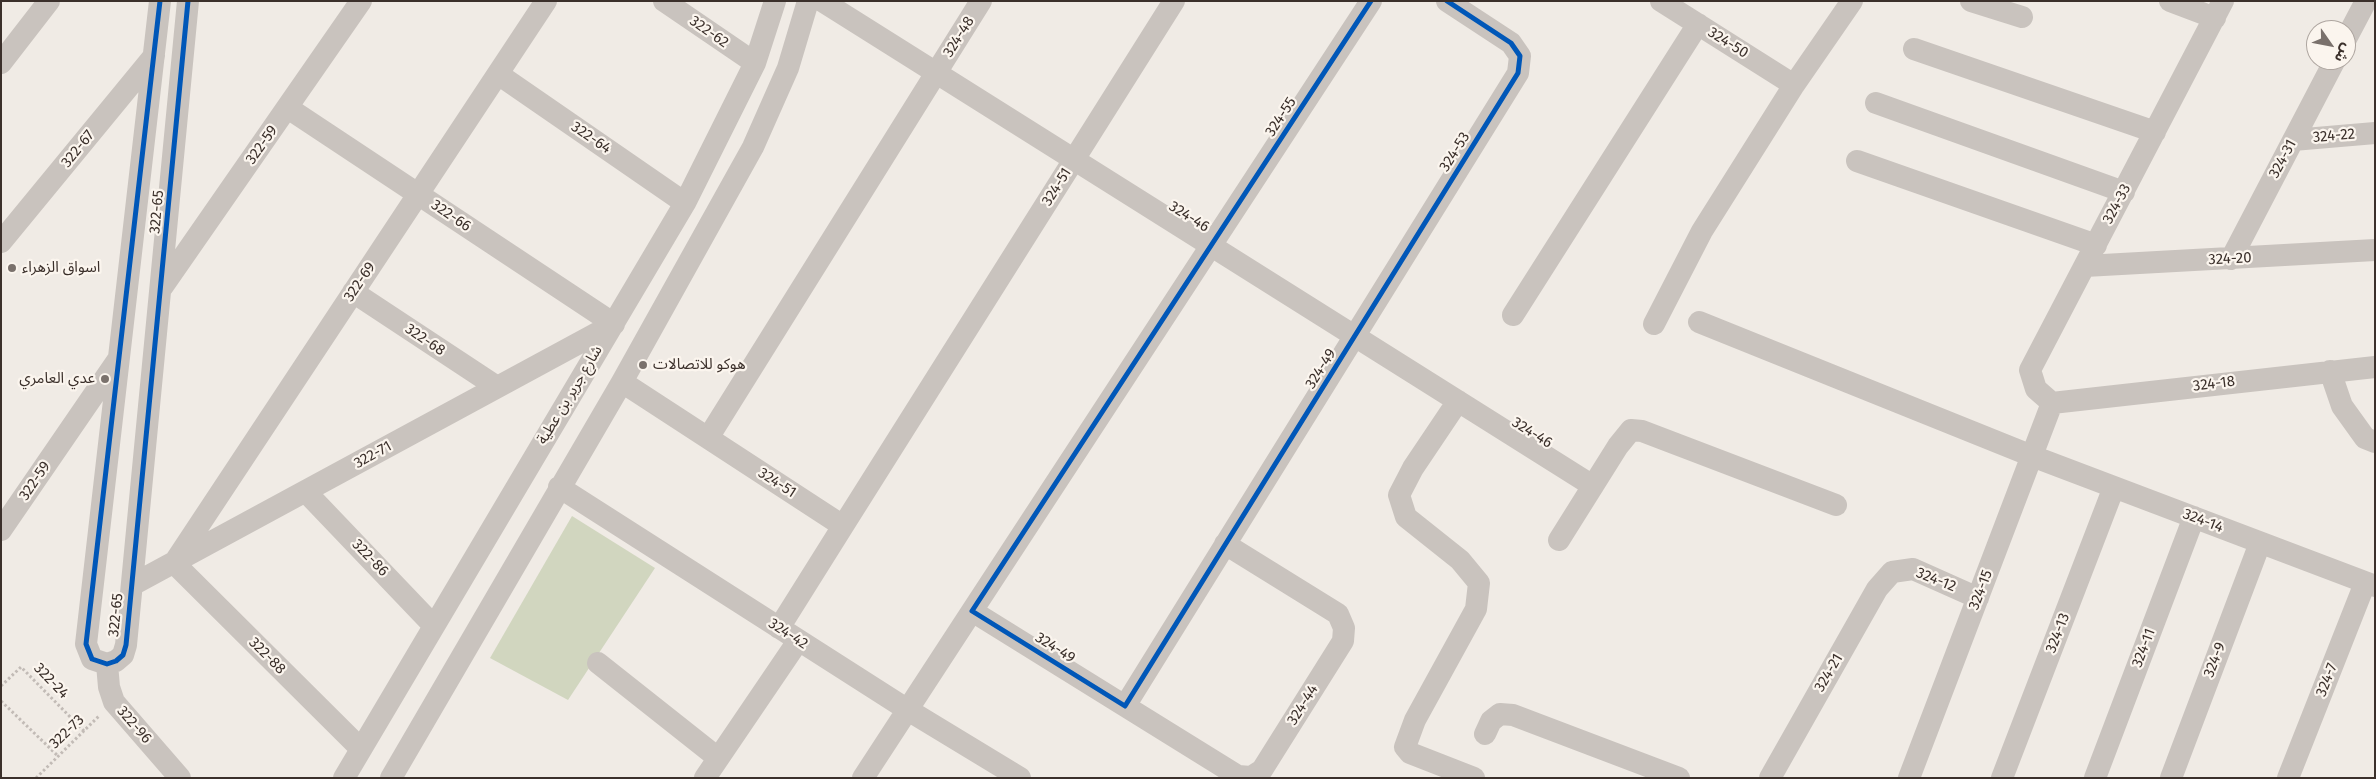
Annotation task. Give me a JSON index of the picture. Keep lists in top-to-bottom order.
{
  "streets": {
    "street": [
      "322-62",
      "324-48",
      "324-50",
      "324-55",
      "324-22",
      "322-64",
      "322-59",
      "322-67",
      "324-53",
      "324-31",
      "324-51",
      "324-33",
      "322-65",
      "322-66",
      "324-46",
      "324-20",
      "322-69",
      "322-68",
      "324-49",
      "324-18",
      "شارع جرير بن عطية",
      "322-71",
      "324-14",
      "322-86",
      "324-12",
      "324-15",
      "324-13",
      "324-42",
      "324-11",
      "322-88",
      "324-9",
      "324-21",
      "324-7",
      "324-44",
      "322-96"
    ],
    "path": ["322-24", "322-73"]
  },
  "crossings": [
    ["322-62", "شارع جرير بن عطية"],
    ["324-48", "324-46"],
    ["324-55", "324-46"],
    ["324-22", "324-31"],
    ["322-64", "322-69"],
    ["322-64", "شارع جرير بن عطية"],
    ["322-59", "322-65"],
    ["322-59", "322-66"],
    ["322-67", "322-65"],
    ["324-53", "324-46"],
    ["324-53", "324-49"],
    ["324-31", "324-20"],
    ["324-51", "324-46"],
    ["324-33", "324-20"],
    ["324-33", "324-18"],
    ["324-33", "324-15"],
    ["322-65", "322-71"],
    ["322-65", "322-96"],
    ["322-66", "322-69"],
    ["322-66", "شارع جرير بن عطية"],
    ["322-66", "322-71"],
    ["324-46", "324-49"],
    ["322-69", "322-68"],
    ["322-69", "322-71"],
    ["322-69", "322-88"],
    ["322-68", "322-71"],
    ["324-49", "324-44"],
    ["324-18", "324-15"],
    ["شارع جرير بن عطية", "322-71"],
    ["شارع جرير بن عطية", "322-86"],
    ["شارع جرير بن عطية", "322-88"],
    ["322-71", "322-86"],
    ["322-71", "322-88"],
    ["324-14", "324-15"],
    ["324-14", "324-13"],
    ["324-14", "324-11"],
    ["324-14", "324-9"],
    ["324-14", "324-7"],
    ["324-12", "324-15"],
    ["324-12", "324-21"],
    ["322-24", "322-73"],
    ["322-96", "322-73"]
  ],
  "places": ["اسواق الزهراء", "هوكو للاتصالات", "عدي العامري"],
  "north": "bottom right"
}
